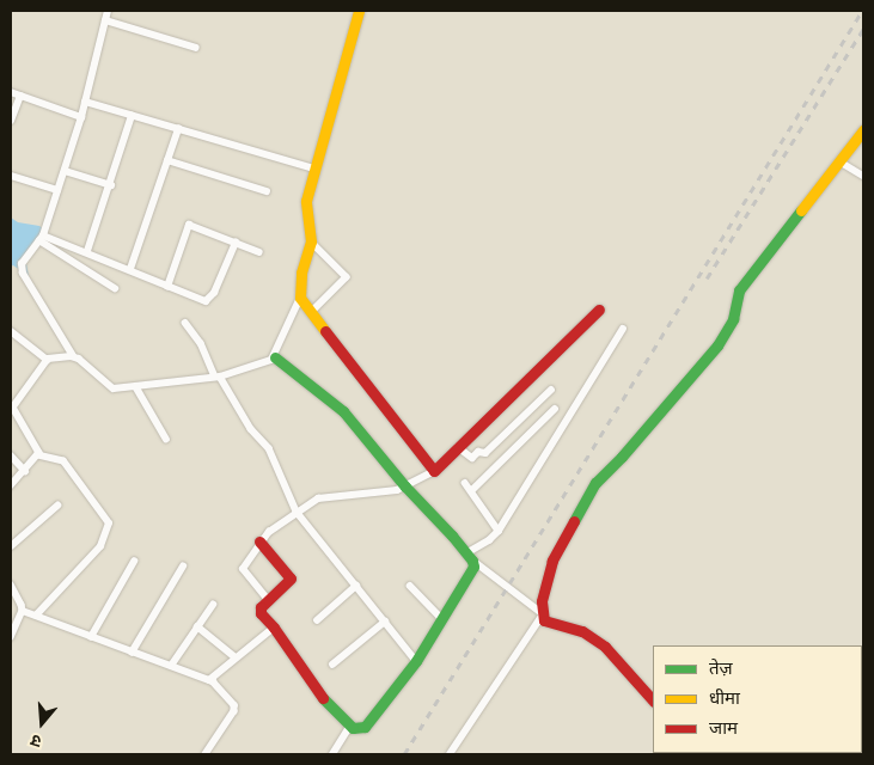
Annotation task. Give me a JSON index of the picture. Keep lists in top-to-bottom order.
{
  "legend": ["तेज़", "धीमा", "जाम"],
  "north": "bottom"
}
